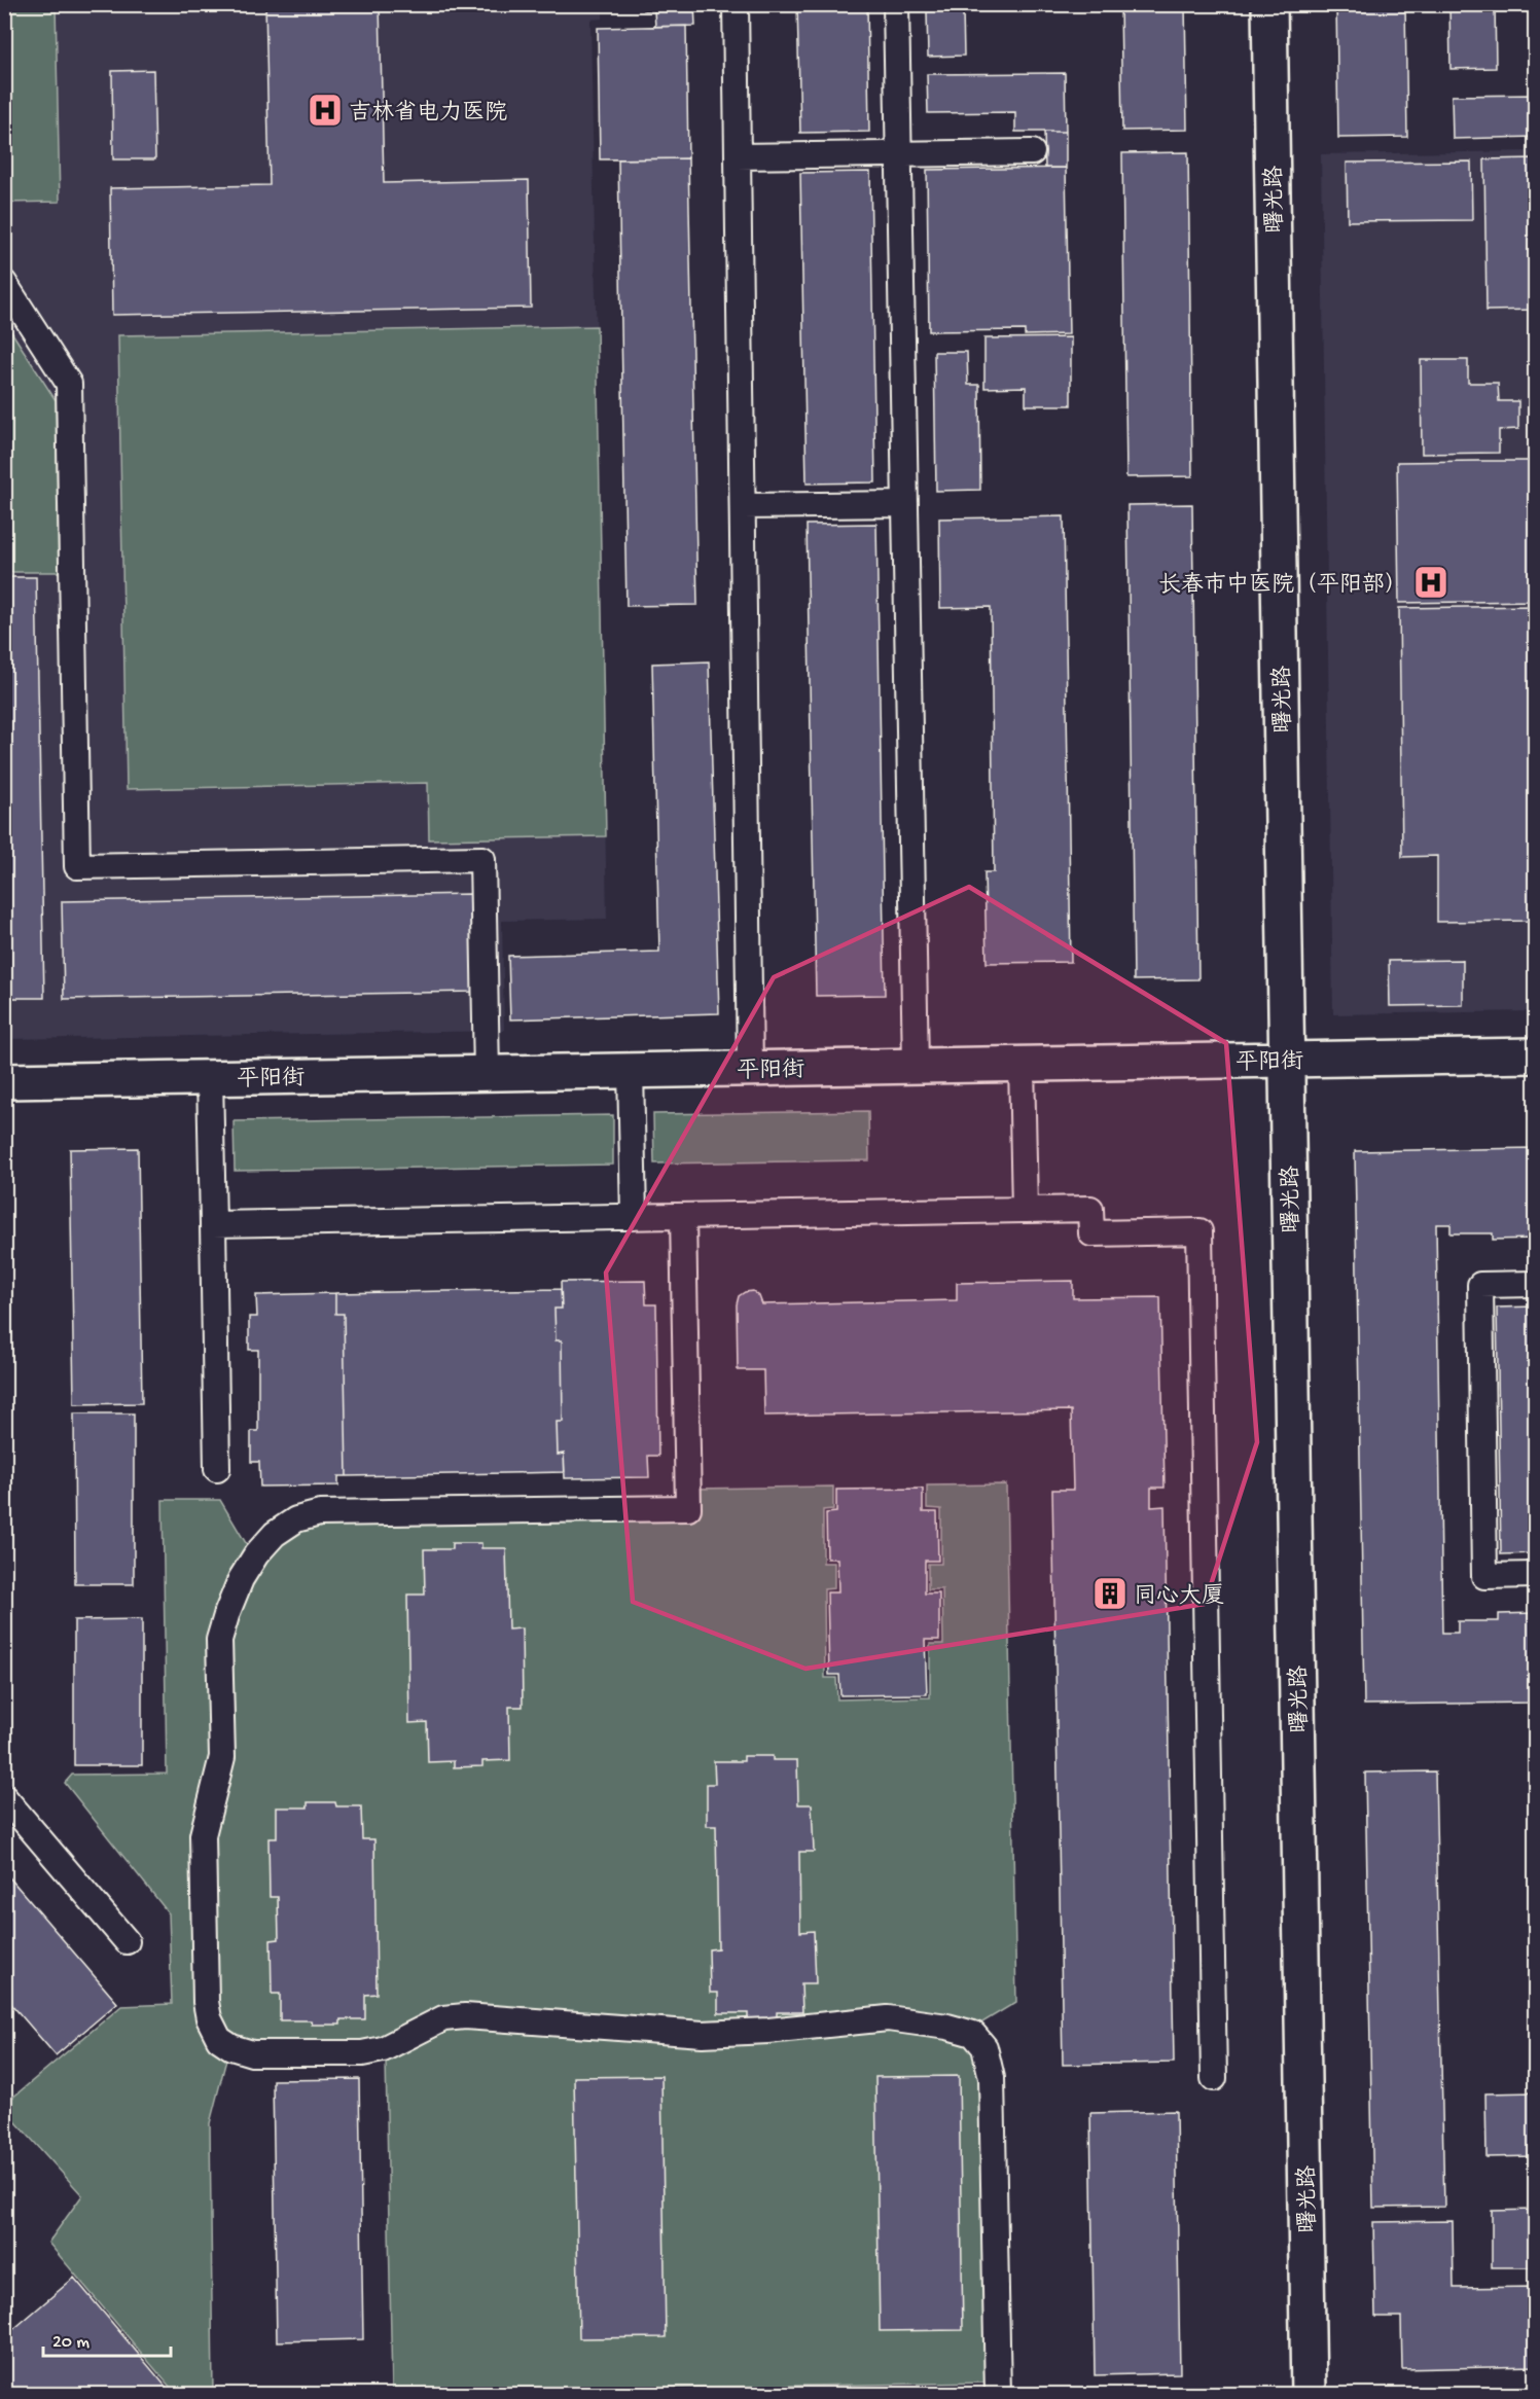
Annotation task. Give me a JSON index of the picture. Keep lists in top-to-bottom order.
{
  "streets": {
    "street": ["曙光路", "平阳街"]
  },
  "crossings": [
    ["曙光路", "平阳街"]
  ],
  "places": {
    "hospital": ["吉林省电力医院", "长春市中医院（平阳部）"],
    "building": ["同心大厦"]
  },
  "scale_bar": "20 m"
}
